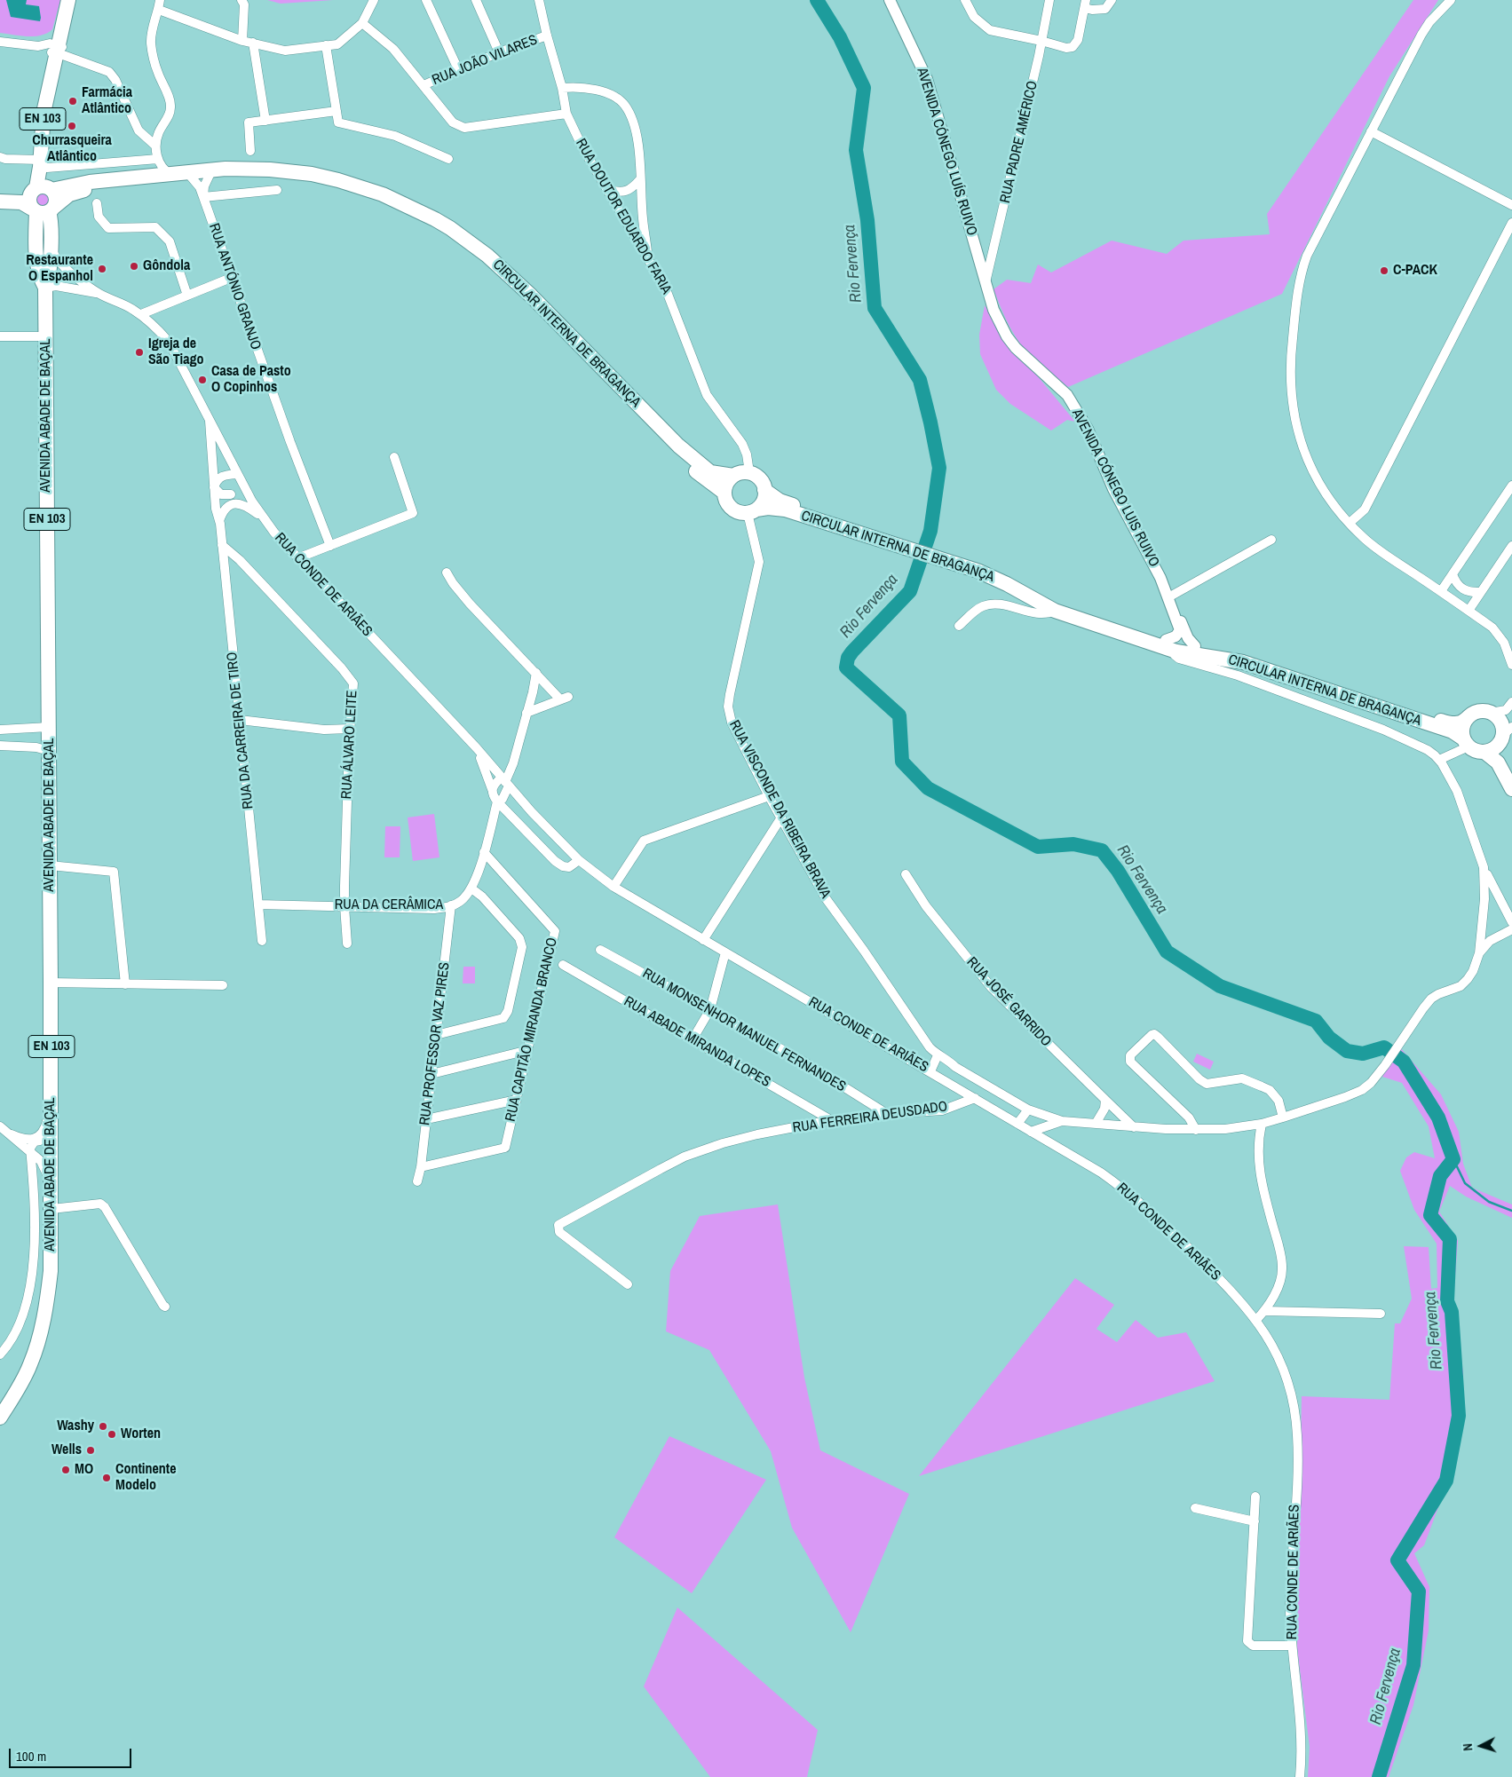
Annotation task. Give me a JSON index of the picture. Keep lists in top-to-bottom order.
{
  "streets": {
    "main road": ["EN 103", "CIRCULAR INTERNA DE BRAGANÇA", "AVENIDA ABADE DE BAÇAL"],
    "street": [
      "RUA JOÃO VILARES",
      "RUA PADRE AMÉRICO",
      "AVENIDA CÓNEGO LUÍS RUIVO",
      "RUA DOUTOR EDUARDO FARIA",
      "RUA ANTÓNIO GRANJO",
      "AVENIDA CÓNEGO LUIS RUIVO",
      "RUA CONDE DE ARIÃES",
      "RUA DA CARREIRA DE TIRO",
      "RUA ÁLVARO LEITE",
      "RUA VISCONDE DA RIBEIRA BRAVA",
      "RUA DA CERÂMICA",
      "RUA JOSÉ GARRIDO",
      "RUA CAPITÃO MIRANDA BRANCO",
      "RUA MONSENHOR MANUEL FERNANDES",
      "RUA ABADE MIRANDA LOPES",
      "RUA PROFESSOR VAZ PIRES",
      "RUA FERREIRA DEUSDADO"
    ]
  },
  "crossings": [
    ["RUA JOÃO VILARES", "RUA DOUTOR EDUARDO FARIA"],
    ["RUA PADRE AMÉRICO", "AVENIDA CÓNEGO LUÍS RUIVO"],
    ["RUA PADRE AMÉRICO", "AVENIDA CÓNEGO LUIS RUIVO"],
    ["AVENIDA CÓNEGO LUÍS RUIVO", "AVENIDA CÓNEGO LUIS RUIVO"],
    ["RUA DOUTOR EDUARDO FARIA", "CIRCULAR INTERNA DE BRAGANÇA"],
    ["RUA DOUTOR EDUARDO FARIA", "RUA VISCONDE DA RIBEIRA BRAVA"],
    ["RUA ANTÓNIO GRANJO", "CIRCULAR INTERNA DE BRAGANÇA"],
    ["CIRCULAR INTERNA DE BRAGANÇA", "AVENIDA ABADE DE BAÇAL"],
    ["CIRCULAR INTERNA DE BRAGANÇA", "RUA VISCONDE DA RIBEIRA BRAVA"],
    ["AVENIDA ABADE DE BAÇAL", "RUA CONDE DE ARIÃES"],
    ["RUA CONDE DE ARIÃES", "RUA DA CARREIRA DE TIRO"],
    ["RUA CONDE DE ARIÃES", "RUA DA CERÂMICA"],
    ["RUA CONDE DE ARIÃES", "RUA FERREIRA DEUSDADO"],
    ["RUA DA CARREIRA DE TIRO", "RUA ÁLVARO LEITE"],
    ["RUA DA CARREIRA DE TIRO", "RUA DA CERÂMICA"],
    ["RUA ÁLVARO LEITE", "RUA DA CERÂMICA"],
    ["RUA VISCONDE DA RIBEIRA BRAVA", "RUA JOSÉ GARRIDO"],
    ["RUA DA CERÂMICA", "RUA CAPITÃO MIRANDA BRANCO"],
    ["RUA DA CERÂMICA", "RUA PROFESSOR VAZ PIRES"],
    ["RUA CAPITÃO MIRANDA BRANCO", "RUA PROFESSOR VAZ PIRES"],
    ["RUA MONSENHOR MANUEL FERNANDES", "RUA FERREIRA DEUSDADO"],
    ["RUA ABADE MIRANDA LOPES", "RUA FERREIRA DEUSDADO"]
  ],
  "water": ["Rio Fervença"],
  "places": [
    "Farmácia Atlântico",
    "Churrasqueira Atlântico",
    "Gôndola",
    "Restaurante O Espanhol",
    "C-PACK",
    "Igreja de São Tiago",
    "Casa de Pasto O Copinhos",
    "Washy",
    "Worten",
    "Wells",
    "MO",
    "Continente Modelo"
  ],
  "scale_bar": "100 m",
  "north": "left"
}
